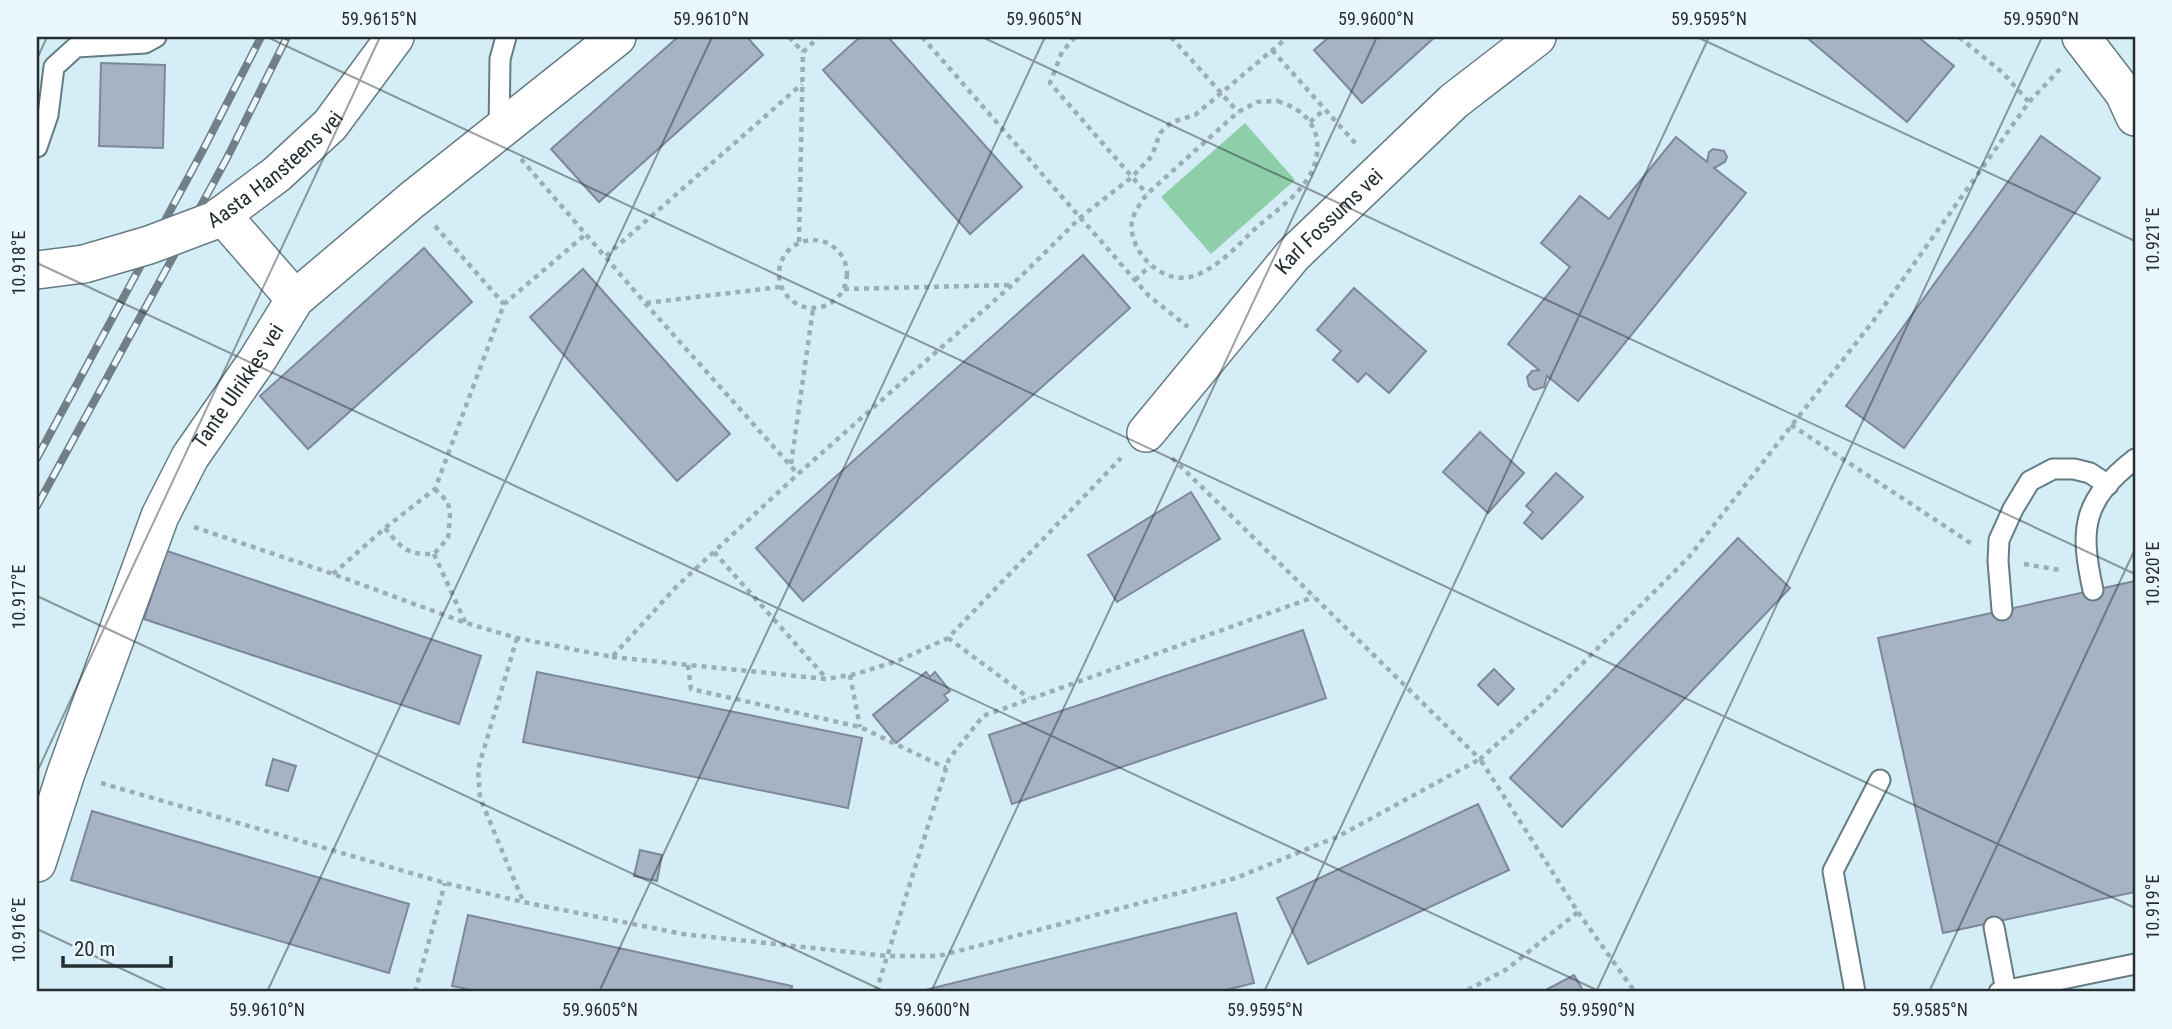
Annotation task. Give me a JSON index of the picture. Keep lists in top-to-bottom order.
{
  "streets": {
    "street": ["Aasta Hansteens vei", "Karl Fossums vei", "Tante Ulrikkes vei"]
  },
  "scale_bar": "20 m",
  "coordinates": [
    "59.9615°N",
    "59.9610°N",
    "59.9605°N",
    "59.9600°N",
    "59.9595°N",
    "59.9590°N",
    "10.921°E",
    "10.918°E",
    "10.920°E",
    "10.917°E",
    "10.919°E",
    "10.916°E",
    "59.9585°N"
  ]
}
